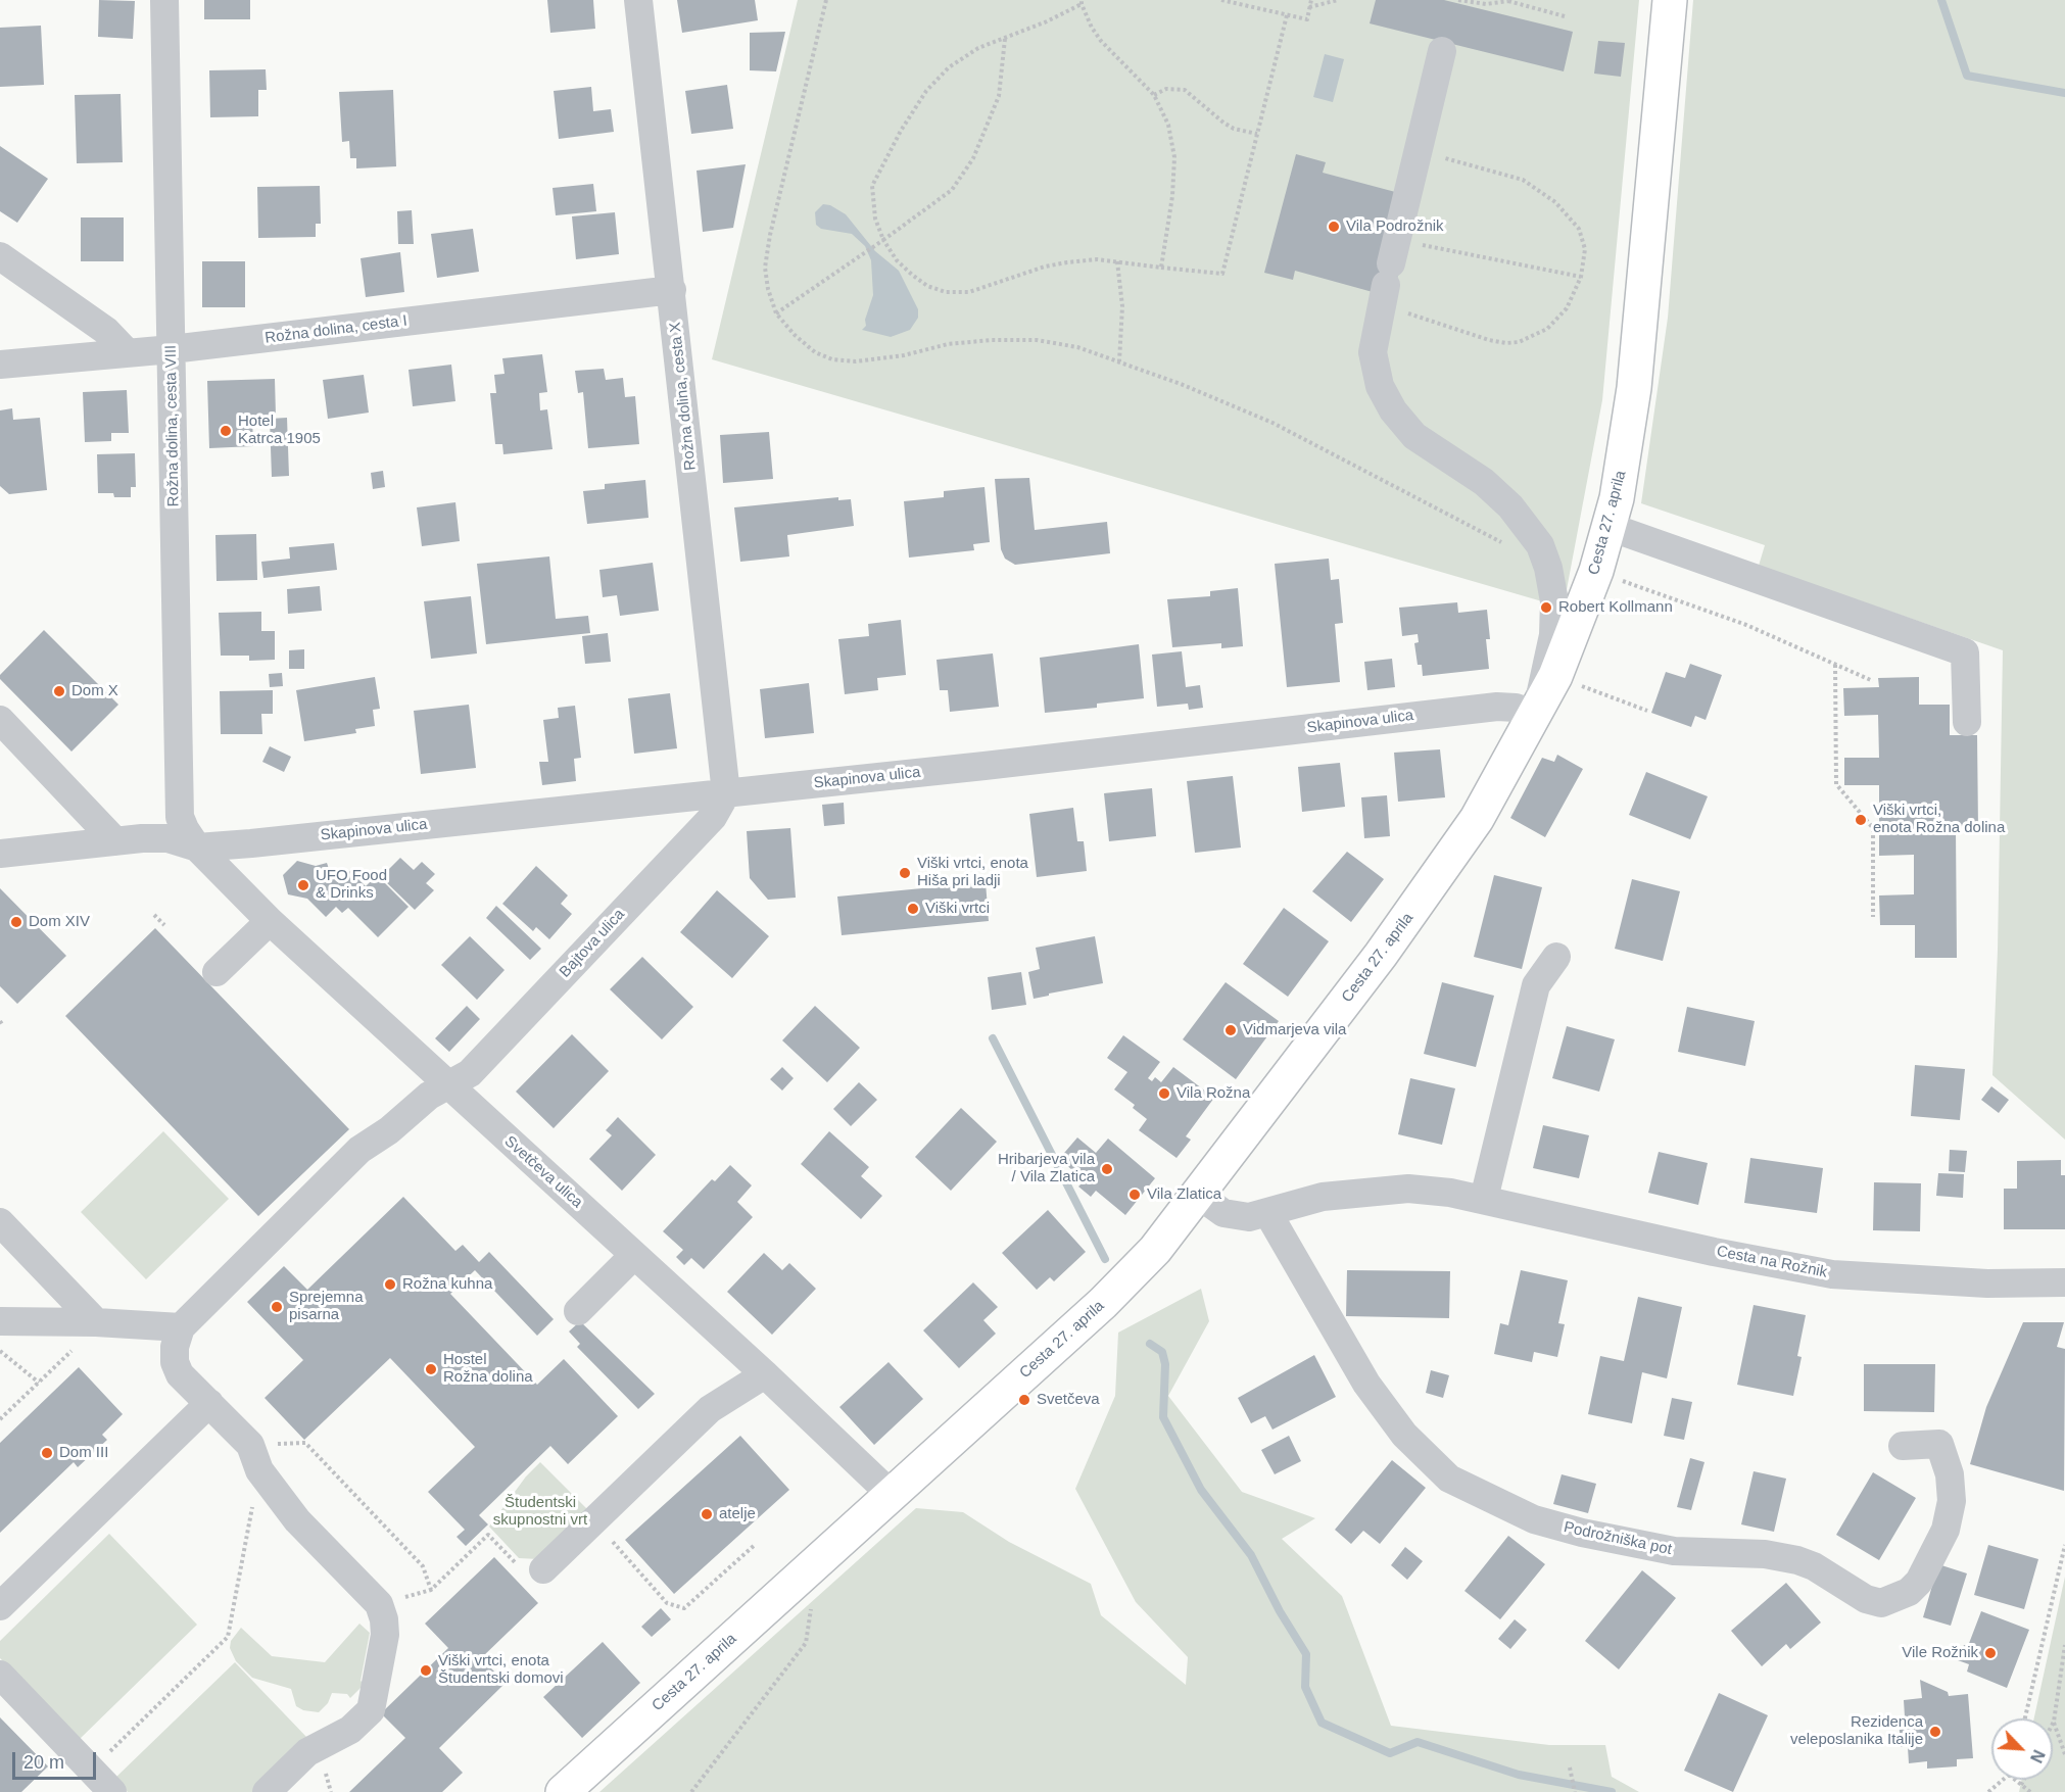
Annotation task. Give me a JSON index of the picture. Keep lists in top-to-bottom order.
{
  "streets": {
    "main road": ["Cesta 27. aprila"],
    "street": [
      "Rožna dolina, cesta I",
      "Rožna dolina, cesta X",
      "Rožna dolina, cesta VIII",
      "Skapinova ulica",
      "Bajtova ulica",
      "Svetčeva ulica",
      "Cesta na Rožnik",
      "Podrožniška pot"
    ]
  },
  "crossings": [
    ["Rožna dolina, cesta I", "Rožna dolina, cesta X"],
    ["Rožna dolina, cesta I", "Rožna dolina, cesta VIII"],
    ["Rožna dolina, cesta X", "Skapinova ulica"],
    ["Rožna dolina, cesta X", "Bajtova ulica"],
    ["Rožna dolina, cesta VIII", "Skapinova ulica"],
    ["Rožna dolina, cesta VIII", "Svetčeva ulica"],
    ["Cesta 27. aprila", "Skapinova ulica"],
    ["Cesta 27. aprila", "Svetčeva ulica"],
    ["Cesta 27. aprila", "Cesta na Rožnik"],
    ["Skapinova ulica", "Bajtova ulica"],
    ["Skapinova ulica", "Svetčeva ulica"],
    ["Bajtova ulica", "Svetčeva ulica"],
    ["Cesta na Rožnik", "Podrožniška pot"]
  ],
  "parks": ["Študentski skupnostni vrt"],
  "places": [
    "Vila Podrožnik",
    "Hotel Katrca 1905",
    "Robert Kollmann",
    "Dom X",
    "Viški vrtci, enota Rožna dolina",
    "Viški vrtci, enota Hiša pri ladji",
    "UFO Food & Drinks",
    "Viški vrtci",
    "Dom XIV",
    "Vidmarjeva vila",
    "Vila Rožna",
    "Hribarjeva vila / Vila Zlatica",
    "Vila Zlatica",
    "Rožna kuhna",
    "Sprejemna pisarna",
    "Hostel Rožna dolina",
    "Svetčeva",
    "Dom III",
    "atelje",
    "Vile Rožnik",
    "Viški vrtci, enota Študentski domovi",
    "Rezidenca veleposlanika Italije"
  ],
  "scale_bar": "20 m",
  "north": "bottom right"
}
